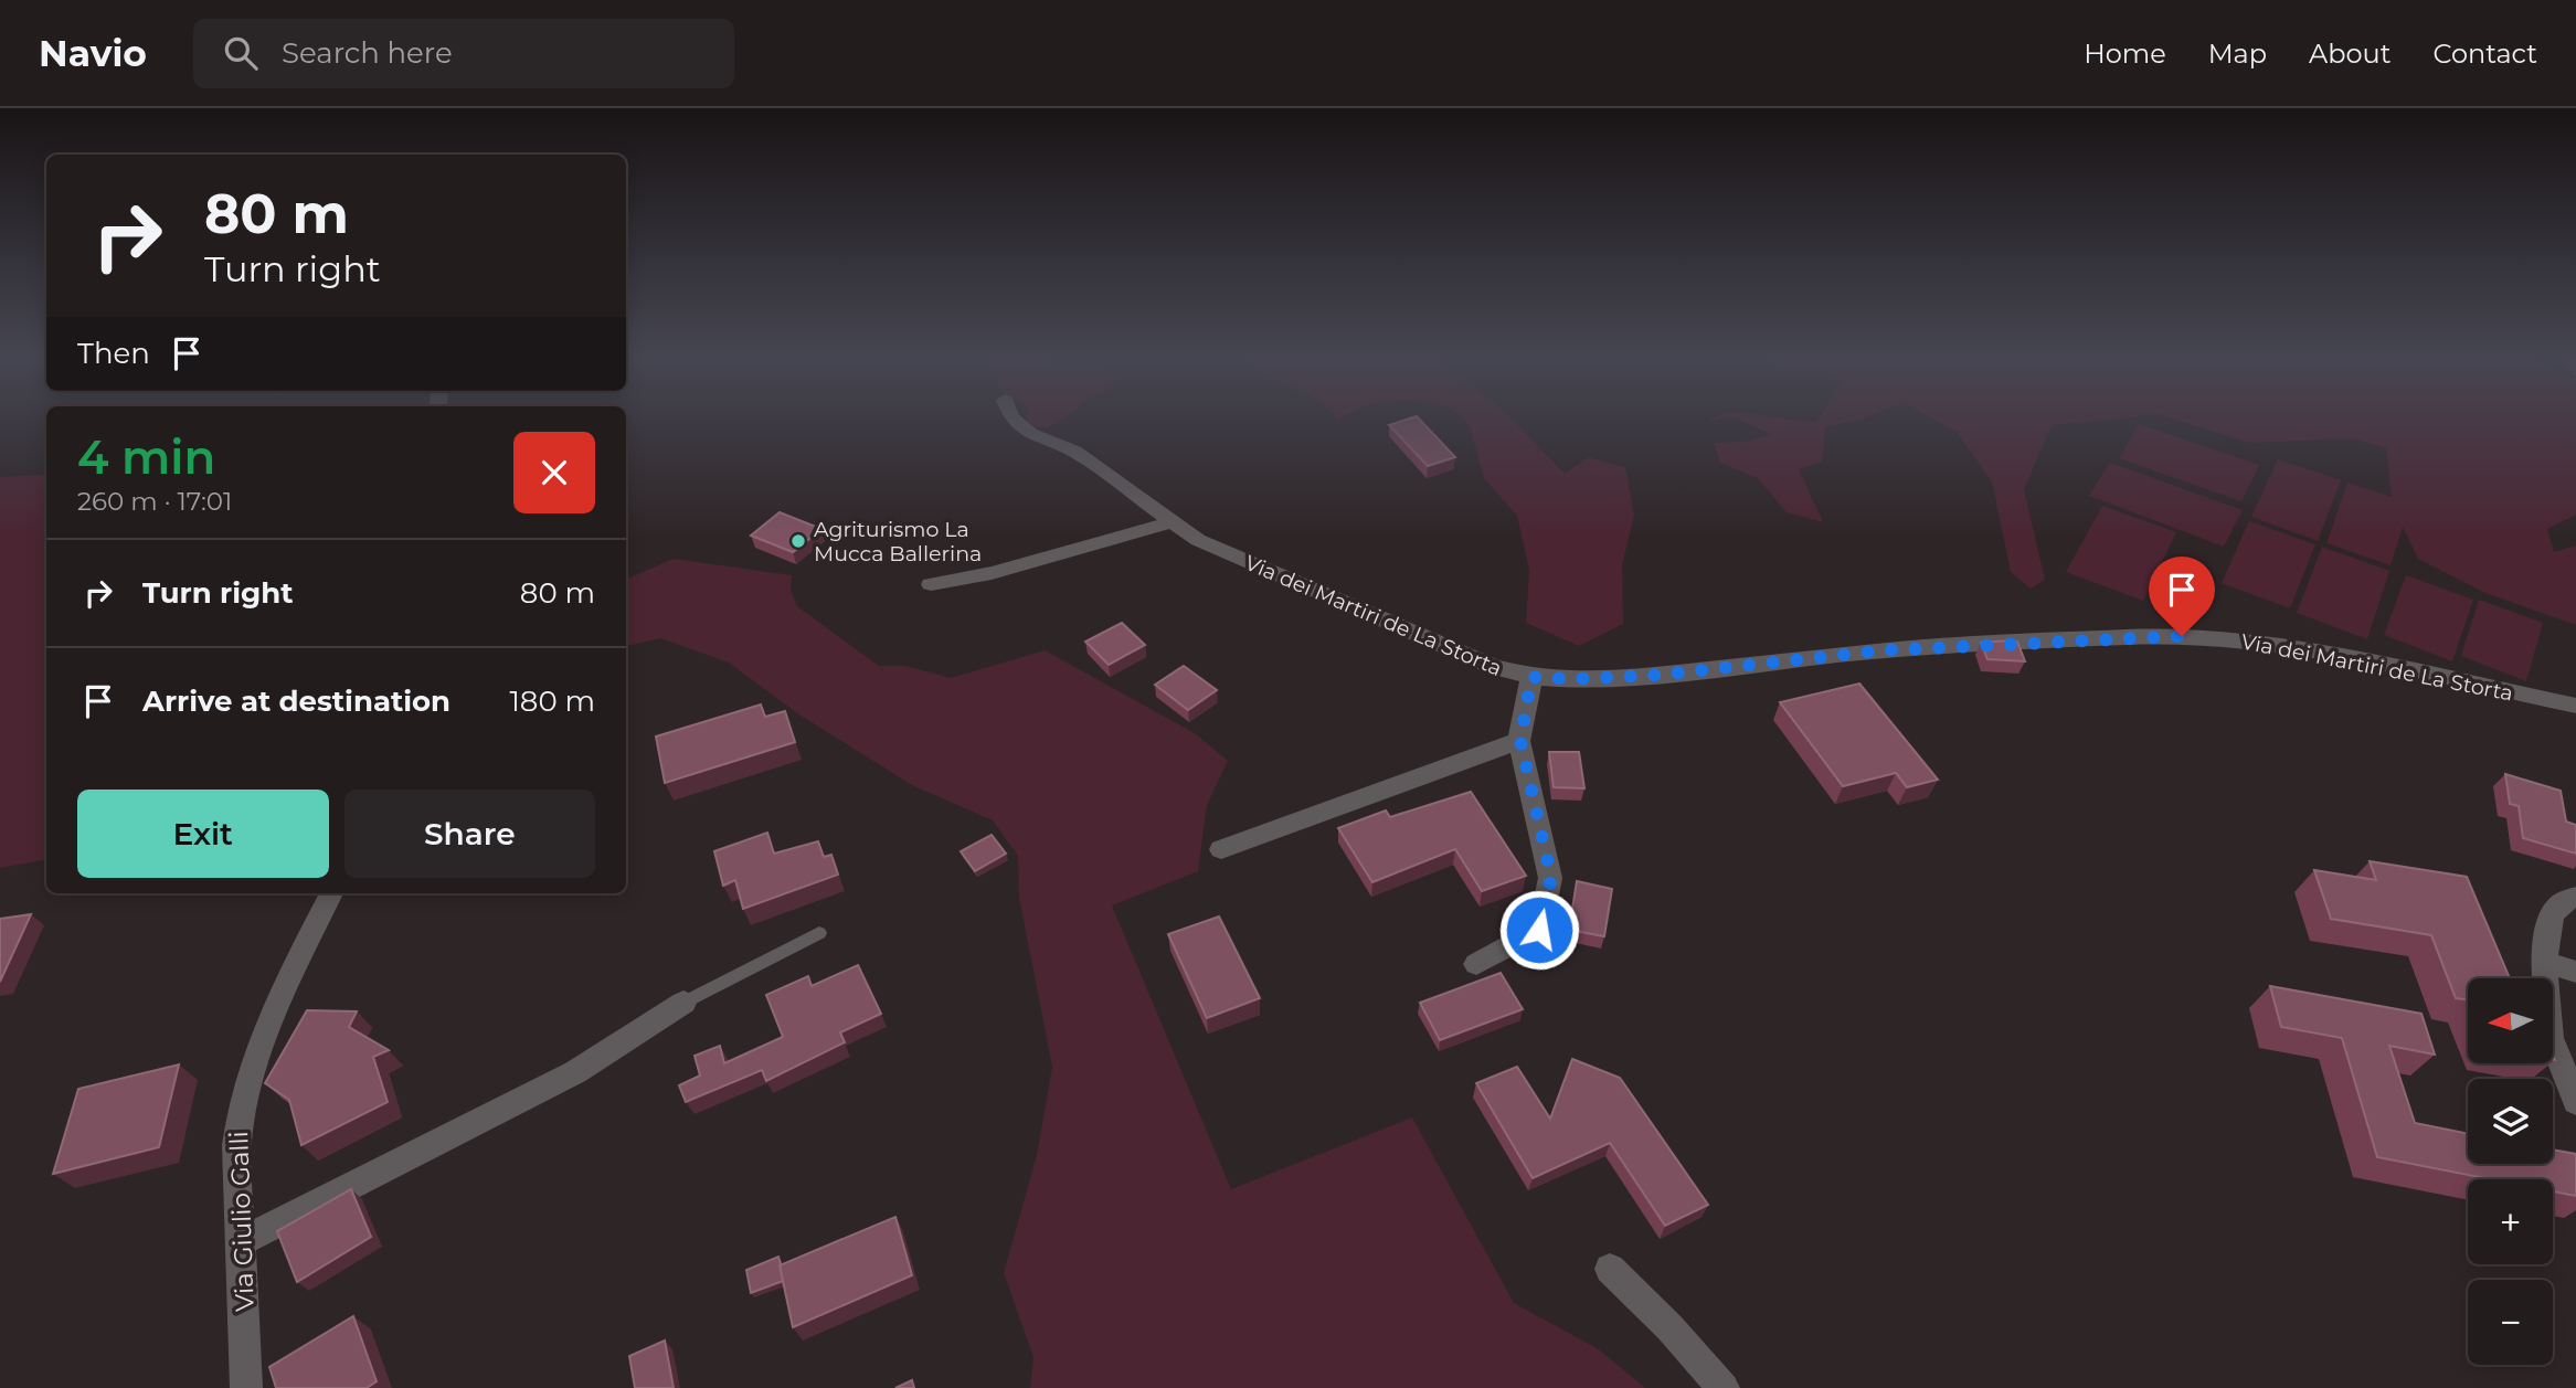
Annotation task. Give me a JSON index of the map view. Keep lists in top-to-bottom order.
{
  "streets": {
    "street": ["Via dei Martiri de La Storta", "Via Giulio Galli"]
  },
  "places": ["Agriturismo La Mucca Ballerina"],
  "north": "left",
  "page": {
    "header": "Navio",
    "search": "Search here",
    "nav": [
      "Home",
      "Map",
      "About",
      "Contact"
    ],
    "turn": ["80 m", "Turn right"],
    "then": "Then",
    "heading": ["4 min", "260 m · 17:01"],
    "list": [
      {
        "name": "Turn right",
        "value": "80 m"
      },
      {
        "name": "Arrive at destination",
        "value": "180 m"
      }
    ],
    "buttons": ["Exit", "Share"],
    "map_buttons": ["+", "−"]
  }
}
